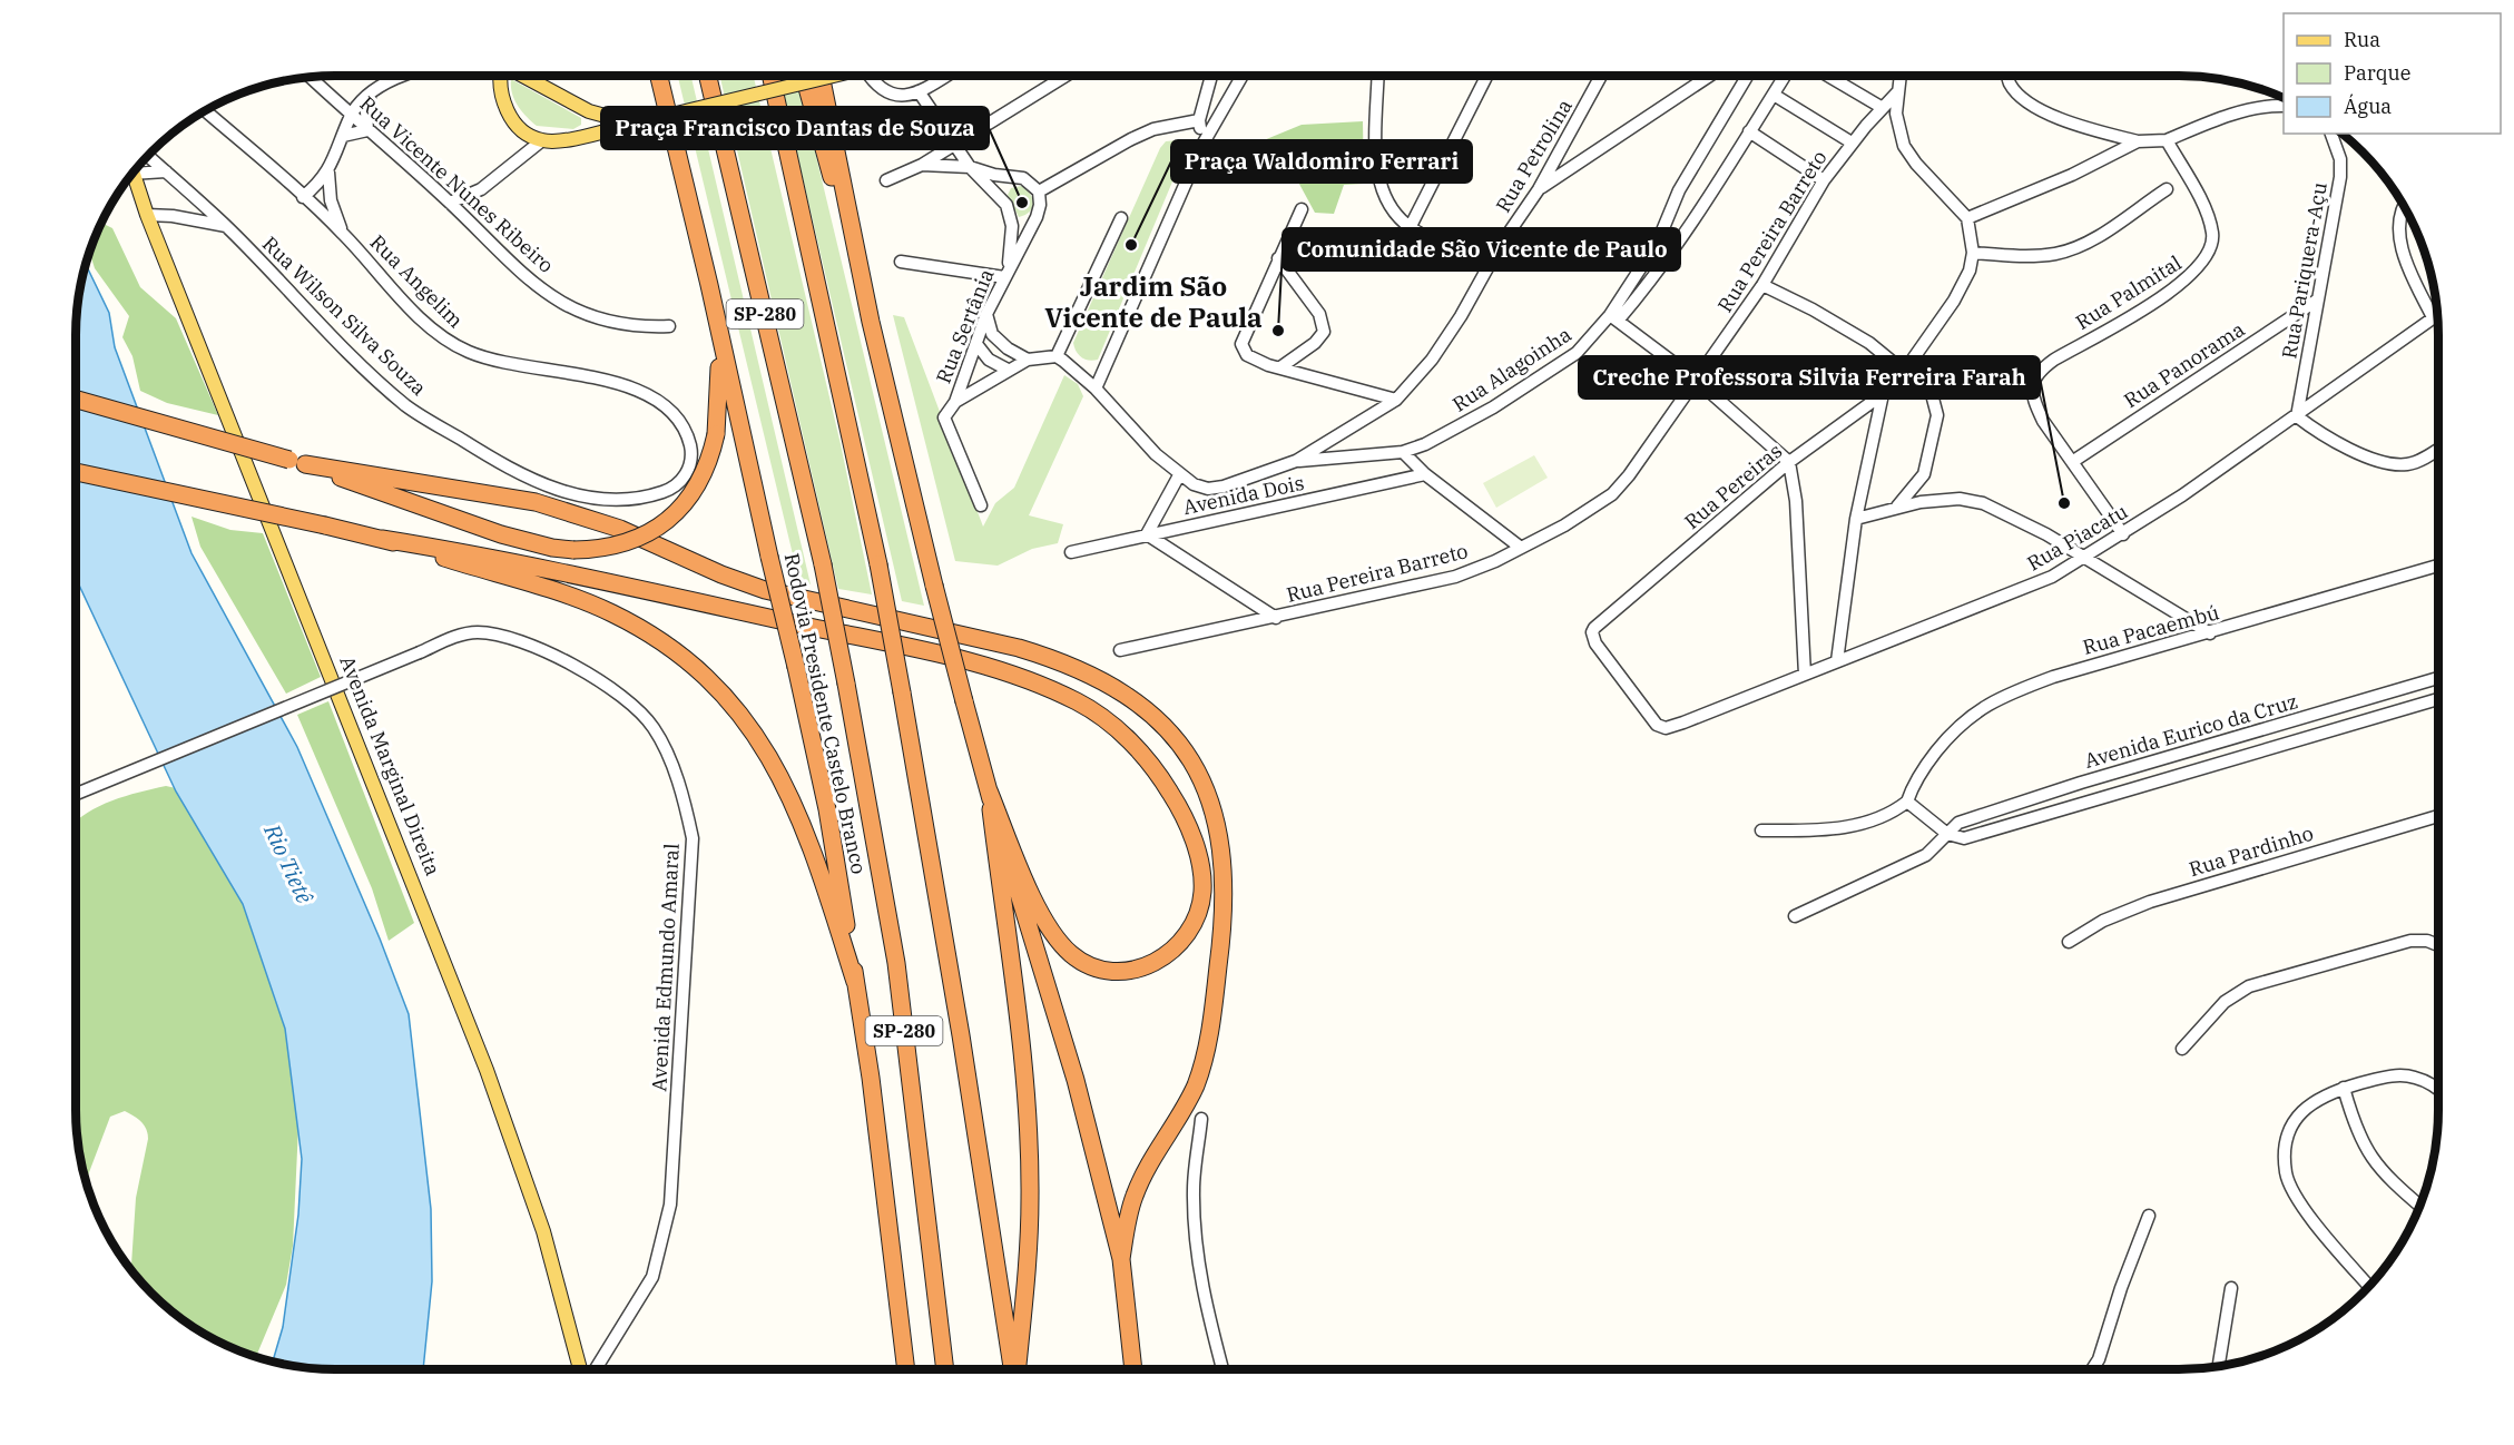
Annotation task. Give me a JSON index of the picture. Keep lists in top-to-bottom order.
{
  "streets": {
    "highway": ["SP-280", "Rodovia Presidente Castelo Branco"],
    "main road": ["Avenida Marginal Direita"],
    "street": [
      "Rua Petrolina",
      "Rua Vicente Nunes Ribeiro",
      "Rua Pereira Barreto",
      "Rua Pariquera-Açu",
      "Rua Angelim",
      "Rua Palmital",
      "Rua Wilson Silva Souza",
      "Rua Sertânia",
      "Rua Panorama",
      "Rua Alagoinha",
      "Rua Pereiras",
      "Avenida Dois",
      "Rua Piacatu",
      "Rua Pacaembú",
      "Avenida Eurico da Cruz",
      "Rua Pardinho",
      "Avenida Edmundo Amaral"
    ]
  },
  "crossings": [
    ["Rua Petrolina", "Rua Alagoinha"],
    ["Rua Pariquera-Açu", "Rua Panorama"],
    ["Rua Pariquera-Açu", "Rua Piacatu"],
    ["Rua Angelim", "Rua Wilson Silva Souza"],
    ["Rua Palmital", "Rua Panorama"],
    ["Rua Palmital", "Rua Piacatu"],
    ["Rua Pereiras", "Rua Piacatu"]
  ],
  "districts": ["Jardim São Vicente de Paula"],
  "water": ["Rio Tietê"],
  "places": [
    "Praça Francisco Dantas de Souza",
    "Praça Waldomiro Ferrari",
    "Comunidade São Vicente de Paulo",
    "Creche Professora Silvia Ferreira Farah"
  ],
  "legend": ["Rua", "Parque", "Água"]
}
